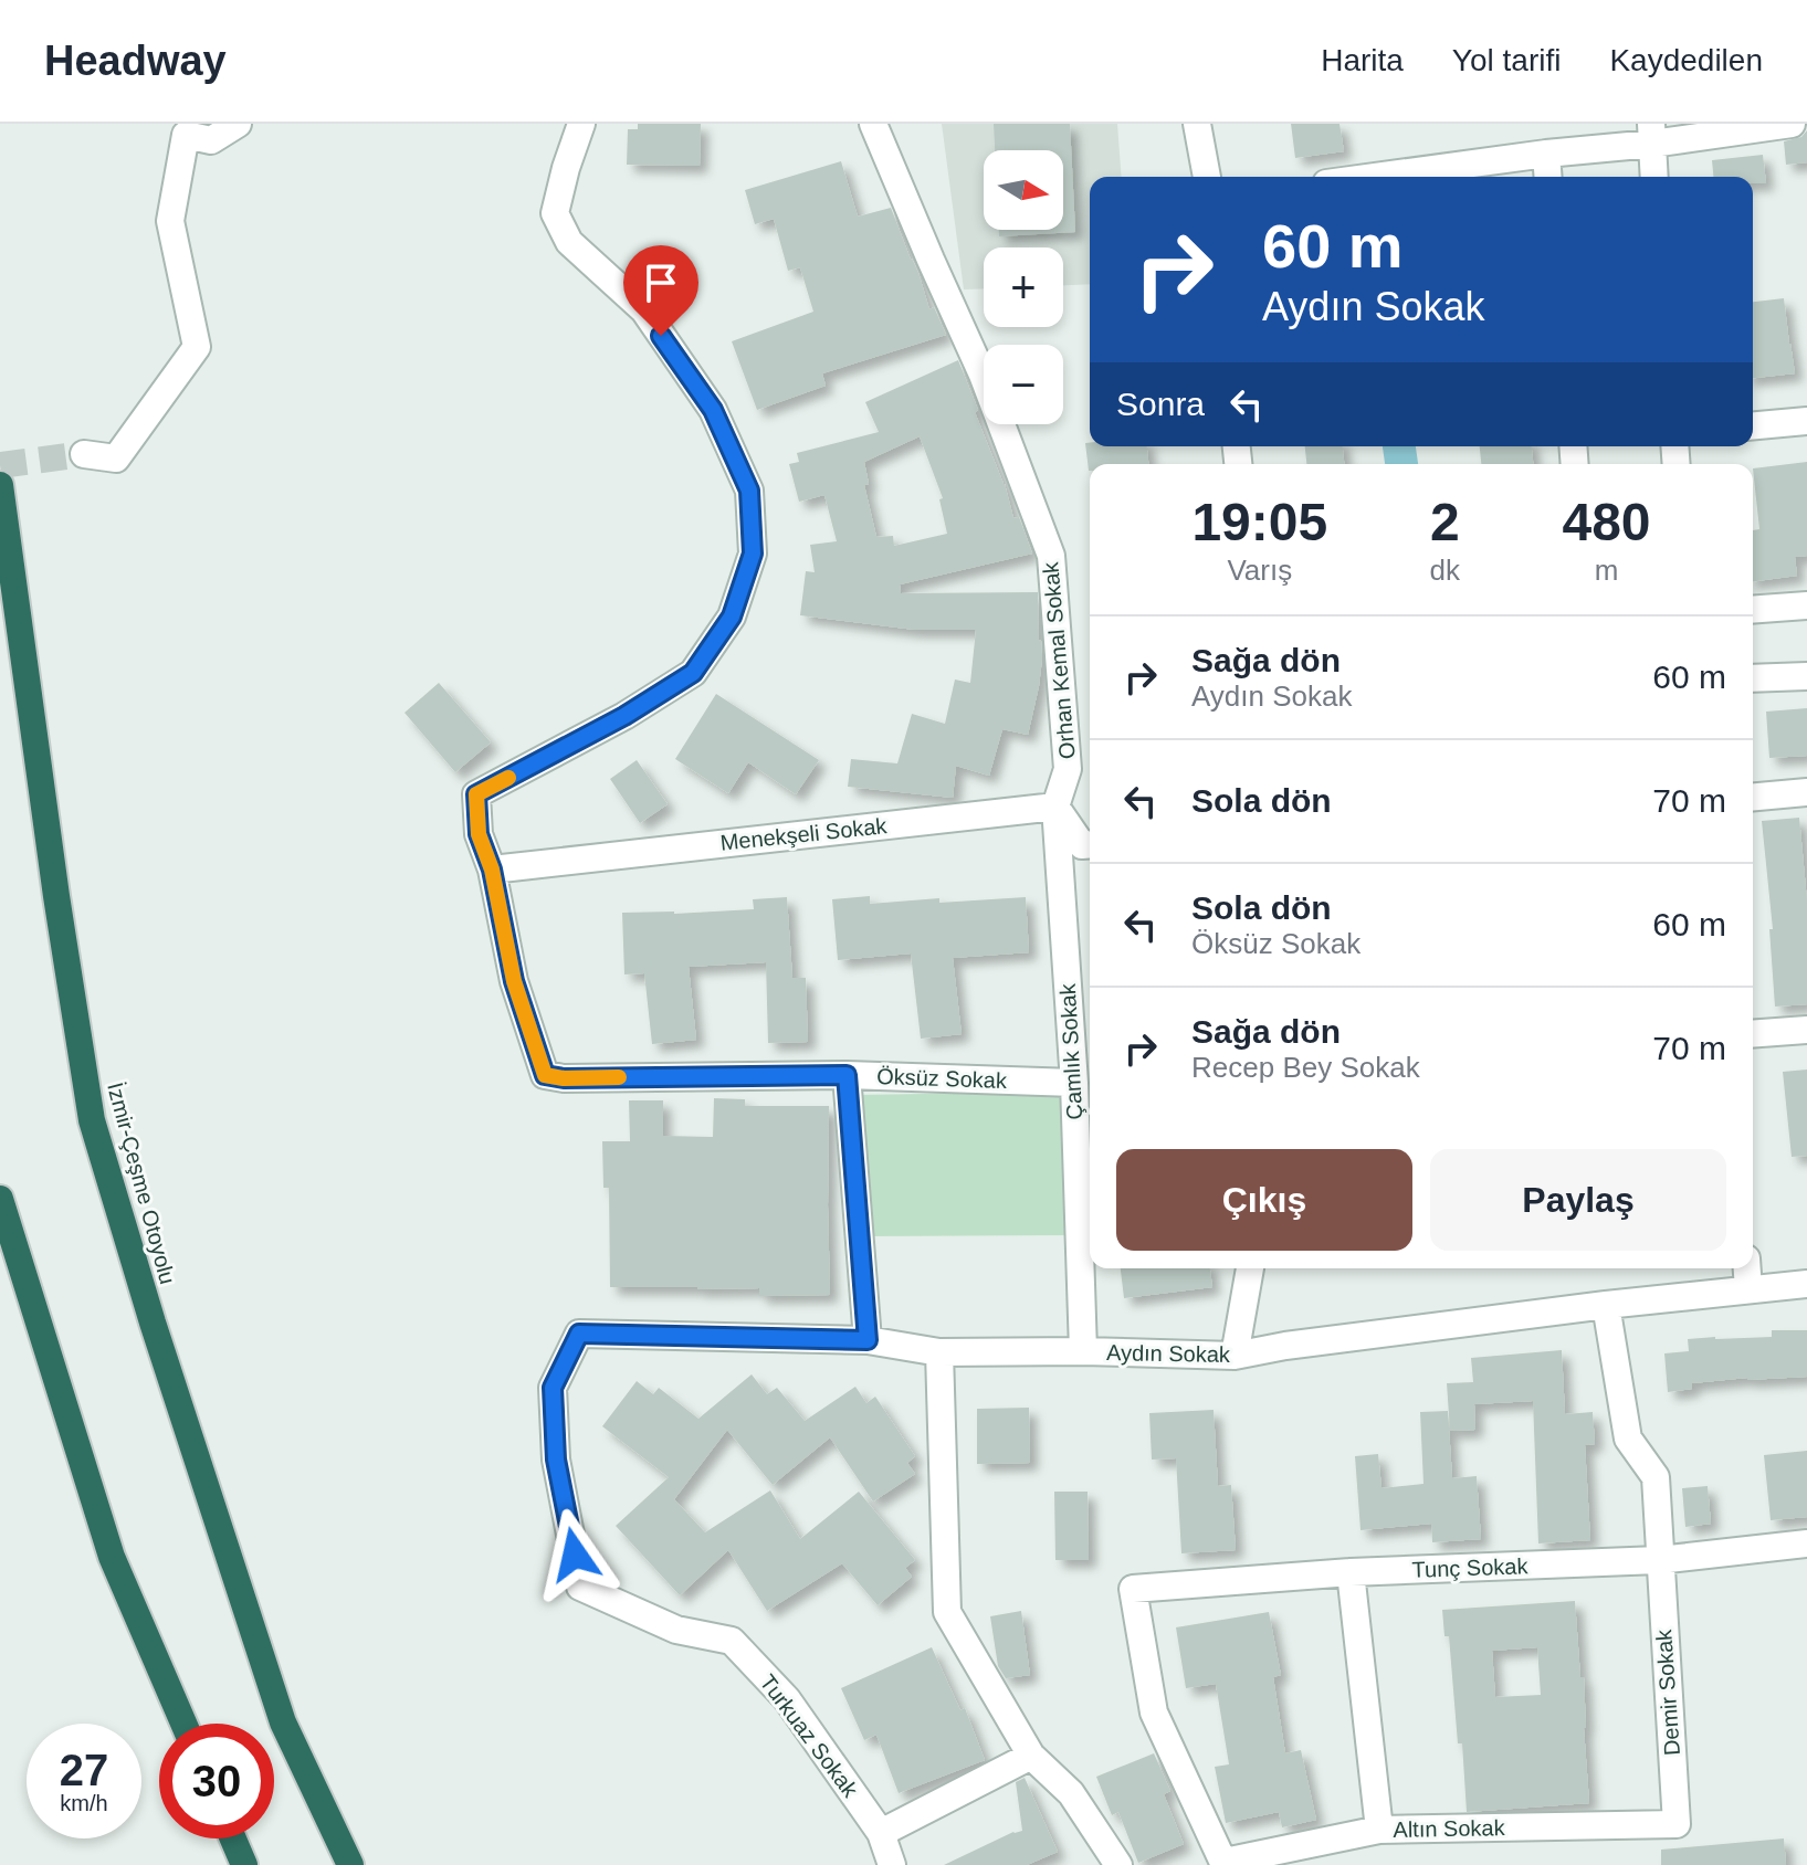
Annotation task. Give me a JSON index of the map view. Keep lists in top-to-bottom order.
{
  "streets": {
    "highway": ["İzmir-Çeşme Otoyolu"],
    "street": [
      "Orhan Kemal Sokak",
      "Menekşeli Sokak",
      "Çamlık Sokak",
      "Öksüz Sokak",
      "Aydın Sokak",
      "Tunç Sokak",
      "Demir Sokak",
      "Turkuaz Sokak",
      "Altın Sokak"
    ]
  },
  "crossings": [
    ["Orhan Kemal Sokak", "Menekşeli Sokak"],
    ["Orhan Kemal Sokak", "Çamlık Sokak"],
    ["Menekşeli Sokak", "Çamlık Sokak"],
    ["Menekşeli Sokak", "Öksüz Sokak"],
    ["Çamlık Sokak", "Öksüz Sokak"],
    ["Çamlık Sokak", "Aydın Sokak"],
    ["Aydın Sokak", "Demir Sokak"],
    ["Aydın Sokak", "Turkuaz Sokak"],
    ["Tunç Sokak", "Demir Sokak"],
    ["Tunç Sokak", "Altın Sokak"],
    ["Demir Sokak", "Altın Sokak"]
  ],
  "north": "right",
  "page": {
    "header": "Headway",
    "nav": ["Harita", "Yol tarifi", "Kaydedilen"],
    "map_buttons": ["+", "−"],
    "turn": ["60 m", "Aydın Sokak"],
    "then": "Sonra",
    "eta": [
      "19:05",
      "Varış",
      "2",
      "dk",
      "480",
      "m"
    ],
    "list": [
      {
        "name": "Sağa dön",
        "note": "Aydın Sokak",
        "value": "60 m"
      },
      {
        "name": "Sola dön",
        "value": "70 m"
      },
      {
        "name": "Sola dön",
        "note": "Öksüz Sokak",
        "value": "60 m"
      },
      {
        "name": "Sağa dön",
        "note": "Recep Bey Sokak",
        "value": "70 m"
      }
    ],
    "buttons": ["Çıkış", "Paylaş"],
    "speed": "27 km/h",
    "limit": "30"
  }
}
